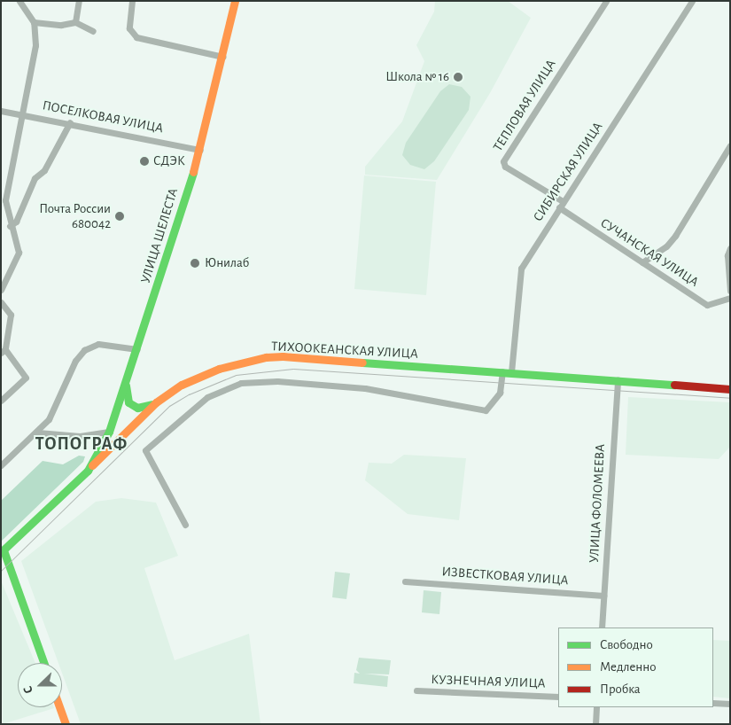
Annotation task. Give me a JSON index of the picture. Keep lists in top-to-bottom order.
{
  "streets": {
    "main road": ["УЛИЦА ШЕЛЕСТА", "ТИХООКЕАНСКАЯ УЛИЦА"],
    "street": [
      "ТЕПЛОВАЯ УЛИЦА",
      "ПОСЕЛКОВАЯ УЛИЦА",
      "СИБИРСКАЯ УЛИЦА",
      "СУЧАНСКАЯ УЛИЦА",
      "УЛИЦА ФОЛОМЕЕВА",
      "ИЗВЕСТКОВАЯ УЛИЦА",
      "КУЗНЕЧНАЯ УЛИЦА"
    ]
  },
  "crossings": [
    ["ТЕПЛОВАЯ УЛИЦА", "СИБИРСКАЯ УЛИЦА"],
    ["ПОСЕЛКОВАЯ УЛИЦА", "УЛИЦА ШЕЛЕСТА"],
    ["СИБИРСКАЯ УЛИЦА", "СУЧАНСКАЯ УЛИЦА"],
    ["СИБИРСКАЯ УЛИЦА", "ТИХООКЕАНСКАЯ УЛИЦА"],
    ["УЛИЦА ШЕЛЕСТА", "ТИХООКЕАНСКАЯ УЛИЦА"],
    ["ТИХООКЕАНСКАЯ УЛИЦА", "УЛИЦА ФОЛОМЕЕВА"],
    ["УЛИЦА ФОЛОМЕЕВА", "ИЗВЕСТКОВАЯ УЛИЦА"]
  ],
  "districts": ["ТОПОГРАФ"],
  "places": [
    "Школа № 16",
    "СДЭК",
    "Почта России 680042",
    "Юнилаб"
  ],
  "legend": ["Свободно", "Медленно", "Пробка"],
  "north": "left"
}
